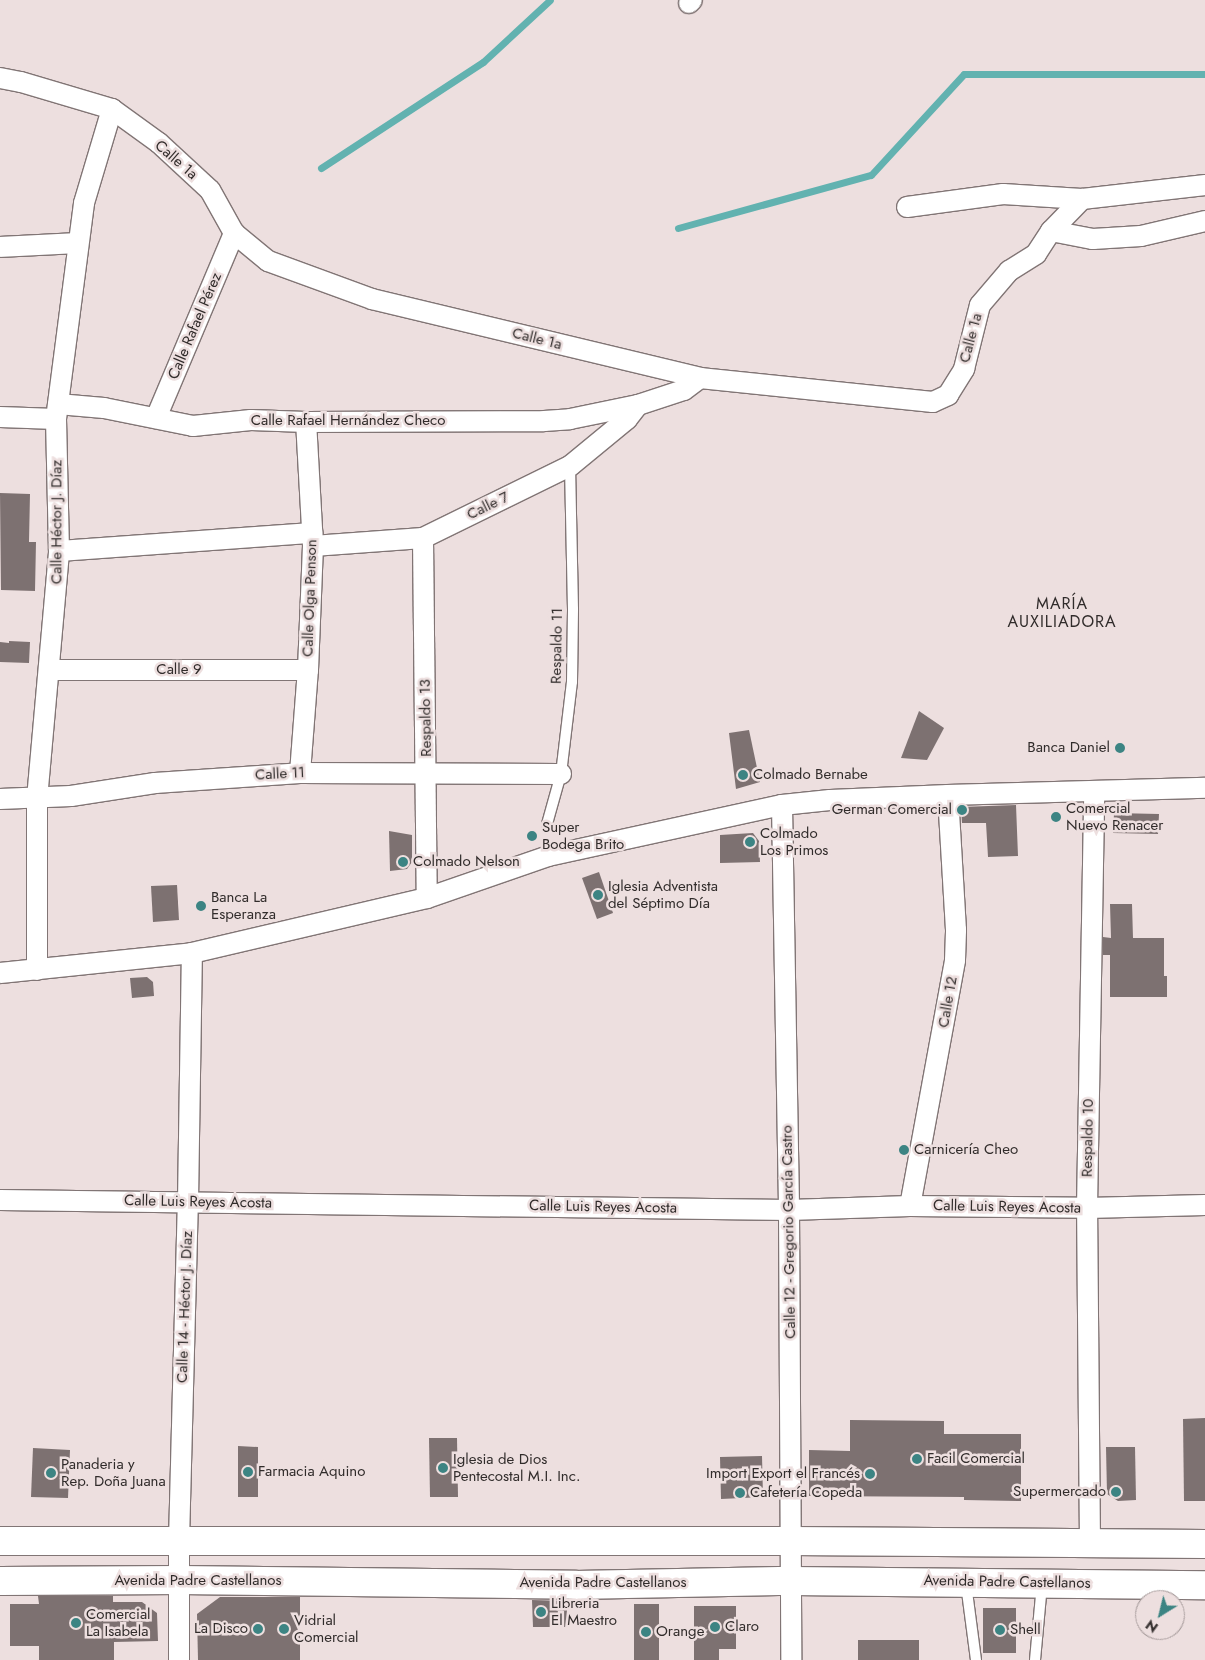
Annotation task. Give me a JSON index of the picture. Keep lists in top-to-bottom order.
{
  "streets": {
    "main road": ["Avenida Padre Castellanos"],
    "street": [
      "Calle 1a",
      "Calle Rafael Pérez",
      "Calle Rafael Hernández Checo",
      "Calle 7",
      "Calle Héctor J. Díaz",
      "Calle Olga Penson",
      "Calle 9",
      "Respaldo 13",
      "Calle 11",
      "Calle 12",
      "Respaldo 10",
      "Calle Luis Reyes Acosta",
      "Calle 12 - Gregorio García Castro",
      "Calle 14 - Héctor J. Díaz"
    ],
    "lane": ["Respaldo 11"]
  },
  "crossings": [
    ["Calle 1a", "Calle Rafael Pérez"],
    ["Calle 1a", "Calle Rafael Hernández Checo"],
    ["Calle 1a", "Calle Héctor J. Díaz"],
    ["Calle Rafael Pérez", "Calle Rafael Hernández Checo"],
    ["Calle Rafael Hernández Checo", "Calle 7"],
    ["Calle Rafael Hernández Checo", "Calle Héctor J. Díaz"],
    ["Calle Rafael Hernández Checo", "Calle Olga Penson"],
    ["Calle 7", "Calle Héctor J. Díaz"],
    ["Calle 7", "Calle Olga Penson"],
    ["Calle 7", "Respaldo 11"],
    ["Calle 7", "Respaldo 13"],
    ["Calle Héctor J. Díaz", "Calle 9"],
    ["Calle Héctor J. Díaz", "Calle 11"],
    ["Calle Olga Penson", "Calle 9"],
    ["Calle Olga Penson", "Calle 11"],
    ["Respaldo 11", "Calle 11"],
    ["Respaldo 13", "Calle 11"],
    ["Calle 12", "Calle Luis Reyes Acosta"],
    ["Respaldo 10", "Calle Luis Reyes Acosta"],
    ["Calle Luis Reyes Acosta", "Calle 12 - Gregorio García Castro"],
    ["Calle Luis Reyes Acosta", "Calle 14 - Héctor J. Díaz"],
    ["Calle 12 - Gregorio García Castro", "Avenida Padre Castellanos"],
    ["Calle 14 - Héctor J. Díaz", "Avenida Padre Castellanos"]
  ],
  "districts": ["MARÍA AUXILIADORA"],
  "places": [
    "Banca Daniel",
    "Colmado Bernabe",
    "German Comercial",
    "Comercial Nuevo Renacer",
    "Super Bodega Brito",
    "Colmado Los Primos",
    "Colmado Nelson",
    "Iglesia Adventista del Séptimo Día",
    "Banca La Esperanza",
    "Carnicería Cheo",
    "Facil Comercial",
    "Iglesia de Dios Pentecostal M.I. Inc.",
    "Farmacia Aquino",
    "Panaderia y Rep. Doña Juana",
    "Import Export el Francés",
    "Supermercado",
    "Cafetería Copeda",
    "Libreria El Maestro",
    "Comercial La Isabela",
    "Claro",
    "La Disco",
    "Vidrial Comercial",
    "Shell",
    "Orange"
  ],
  "north": "bottom left"
}
